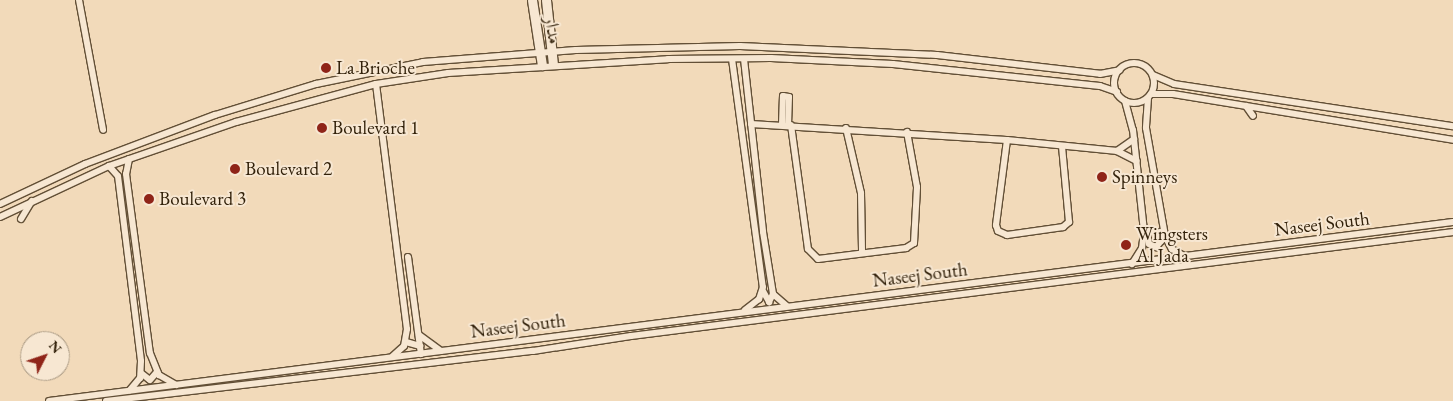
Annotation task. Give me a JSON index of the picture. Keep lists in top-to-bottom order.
{
  "streets": {
    "street": ["مدار", "Naseej South"]
  },
  "places": [
    "La Brioche",
    "Boulevard 1",
    "Boulevard 2",
    "Spinneys",
    "Boulevard 3",
    "Wingsters Al Jada"
  ],
  "north": "top right"
}
